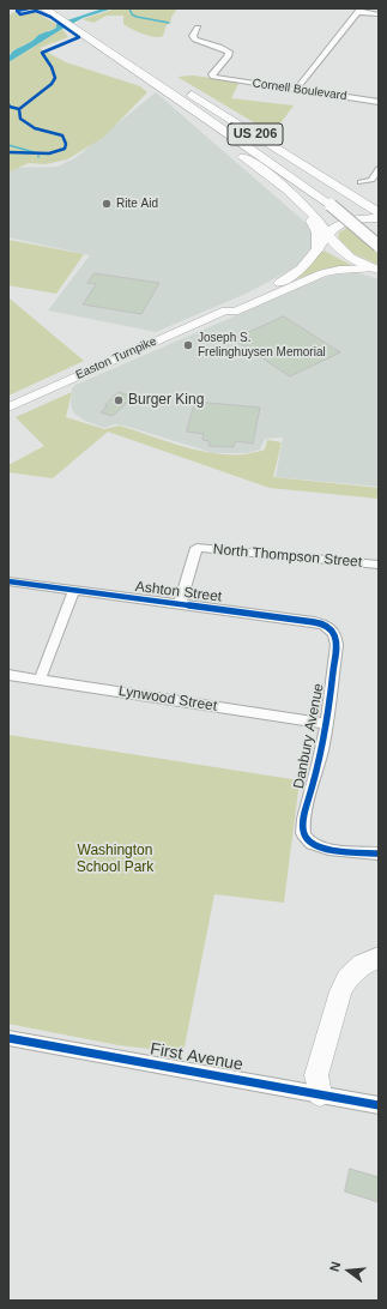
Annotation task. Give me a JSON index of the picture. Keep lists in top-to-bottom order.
{
  "streets": {
    "highway": ["US 206"],
    "main road": ["Easton Turnpike"],
    "street": [
      "Cornell Boulevard",
      "North Thompson Street",
      "Ashton Street",
      "Lynwood Street",
      "Danbury Avenue",
      "First Avenue"
    ]
  },
  "crossings": [
    ["US 206", "Easton Turnpike"],
    ["North Thompson Street", "Ashton Street"],
    ["Ashton Street", "Danbury Avenue"],
    ["Lynwood Street", "Danbury Avenue"]
  ],
  "parks": ["Washington School Park"],
  "places": ["Rite Aid", "Joseph S. Frelinghuysen Memorial", "Burger King"],
  "north": "left"
}
